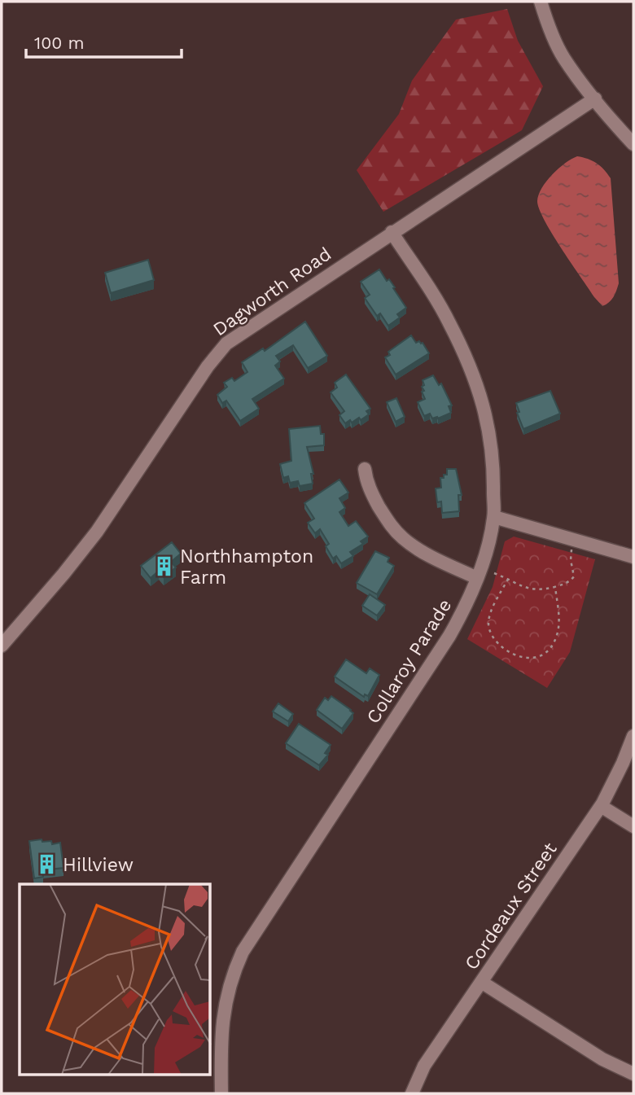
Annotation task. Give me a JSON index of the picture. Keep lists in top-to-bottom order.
{
  "streets": {
    "street": ["Dagworth Road", "Collaroy Parade", "Cordeaux Street"]
  },
  "crossings": [
    ["Dagworth Road", "Collaroy Parade"]
  ],
  "places": {
    "building": ["Northhampton Farm", "Hillview"]
  },
  "scale_bar": "100 m"
}
